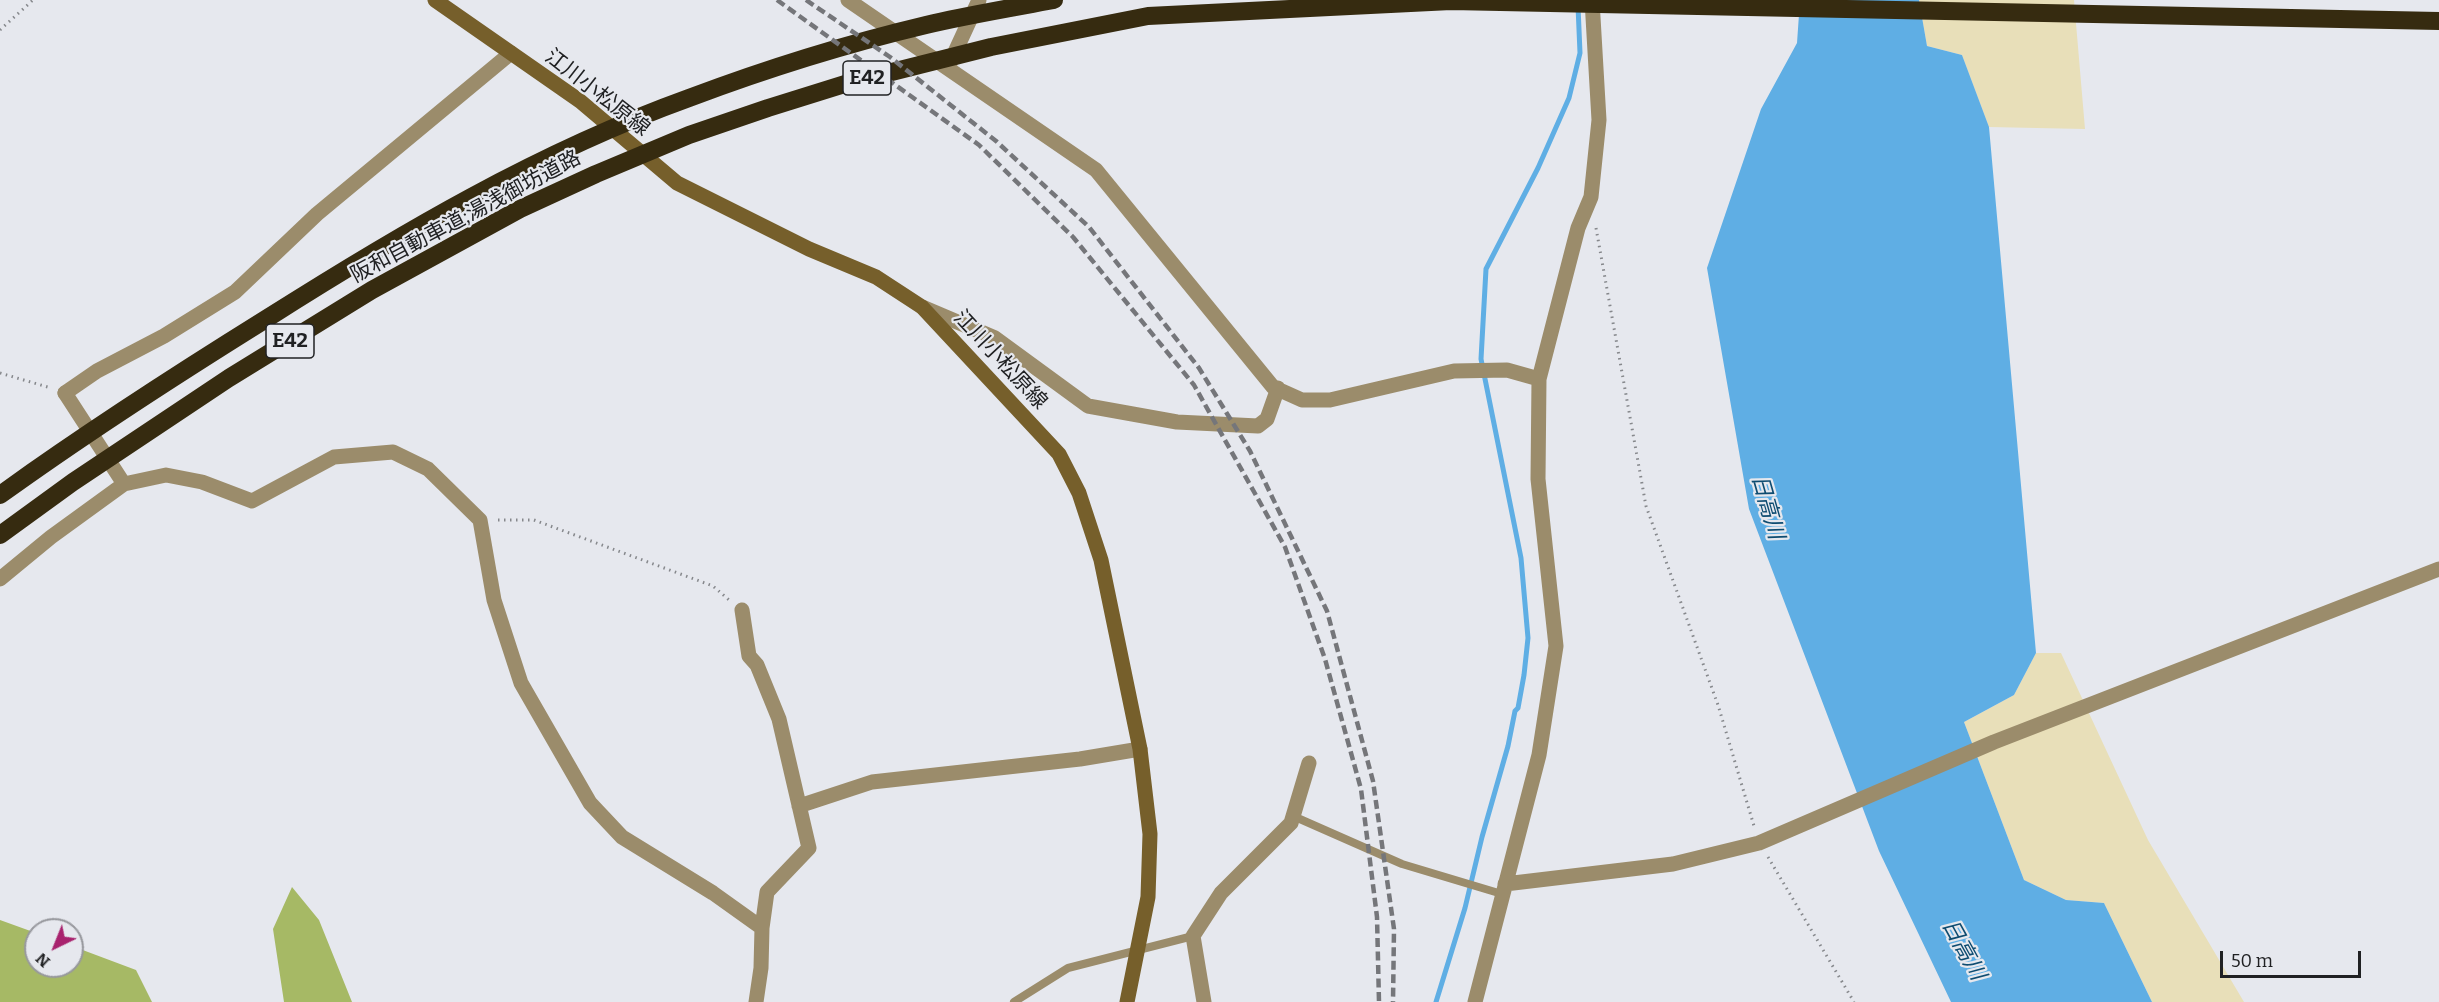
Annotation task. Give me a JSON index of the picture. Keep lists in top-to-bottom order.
{
  "streets": {
    "highway": ["E42", "阪和自動車道;湯浅御坊道路"],
    "main road": ["江川小松原線"]
  },
  "water": ["日高川"],
  "scale_bar": "50 m",
  "north": "bottom left"
}
